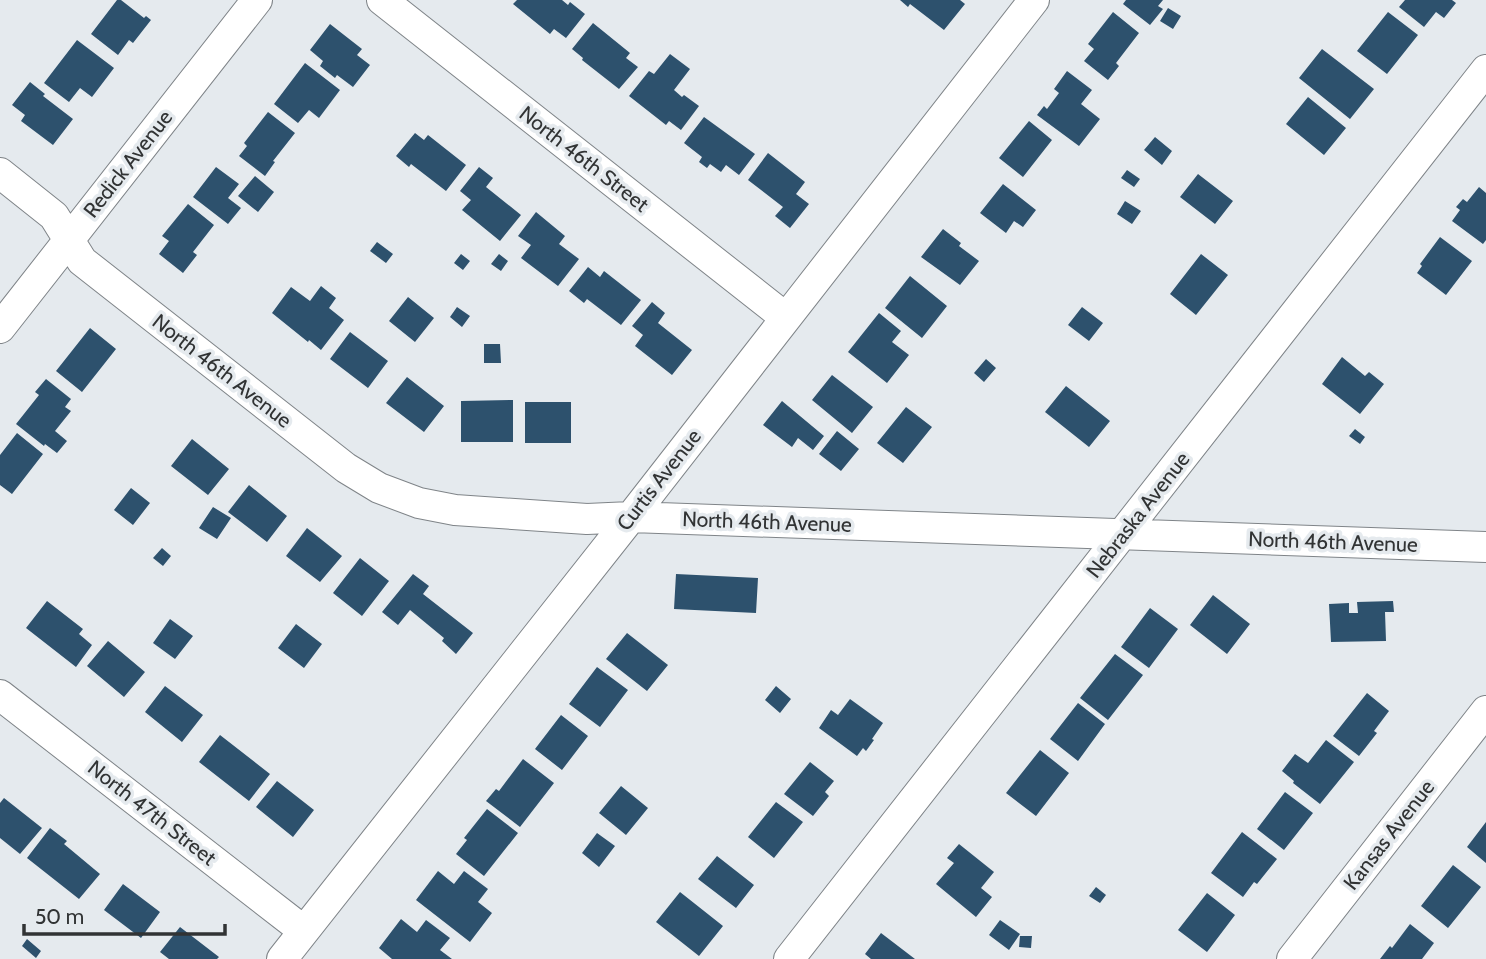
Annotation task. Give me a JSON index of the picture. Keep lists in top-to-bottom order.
{
  "streets": {
    "street": [
      "North 46th Street",
      "Redick Avenue",
      "North 46th Avenue",
      "Curtis Avenue",
      "Nebraska Avenue",
      "North 47th Street",
      "Kansas Avenue"
    ]
  },
  "crossings": [
    ["North 46th Street", "Curtis Avenue"],
    ["Redick Avenue", "North 46th Avenue"],
    ["North 46th Avenue", "Curtis Avenue"],
    ["North 46th Avenue", "Nebraska Avenue"],
    ["Curtis Avenue", "North 47th Street"]
  ],
  "scale_bar": "50 m"
}
